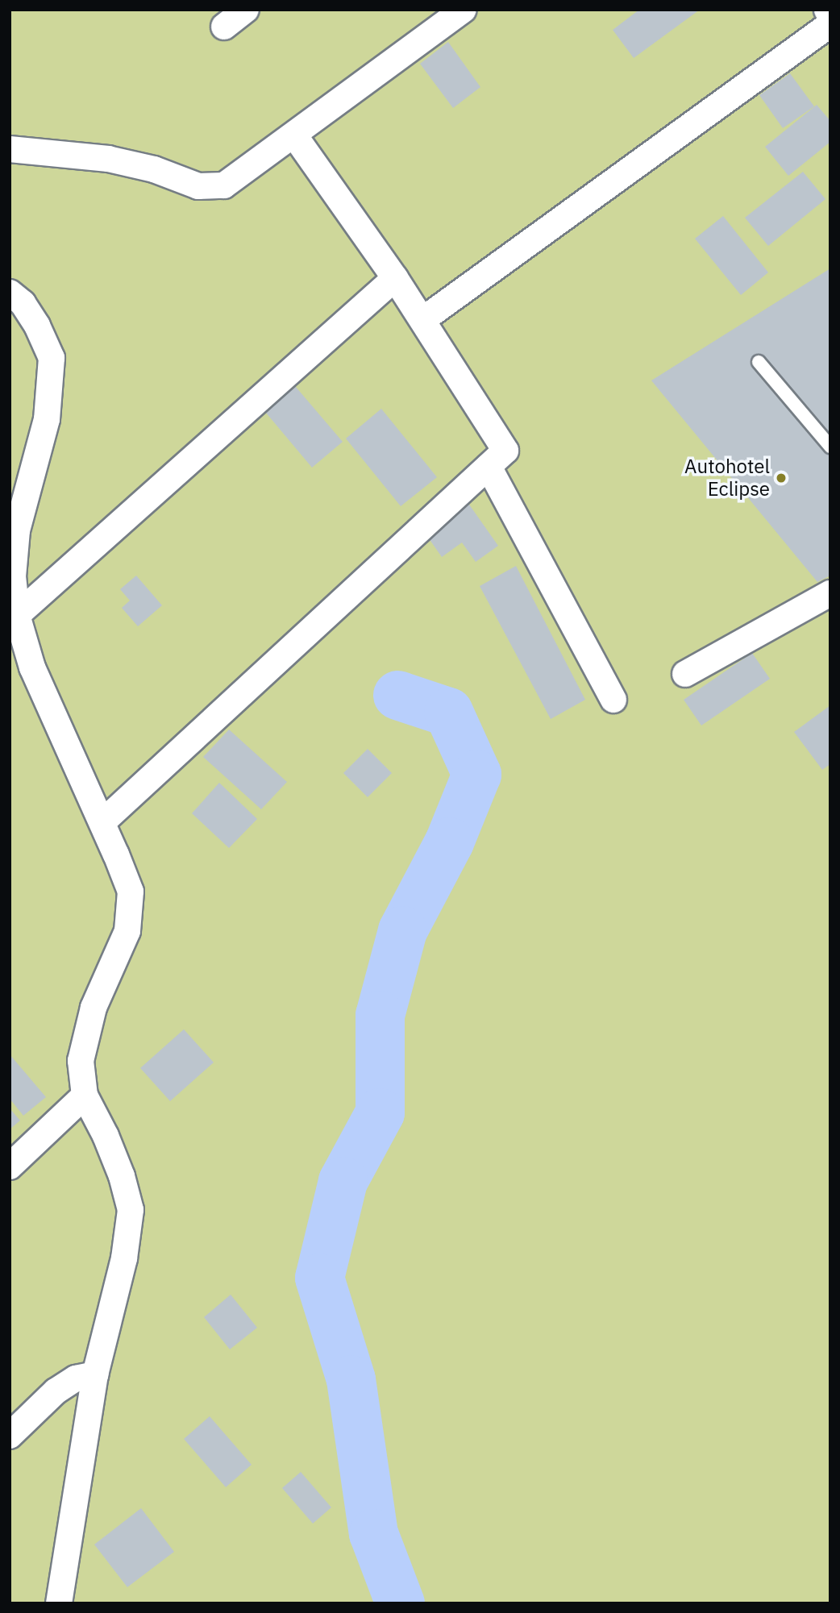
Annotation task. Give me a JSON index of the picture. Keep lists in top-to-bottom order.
{
  "places": ["Autohotel Eclipse"]
}
